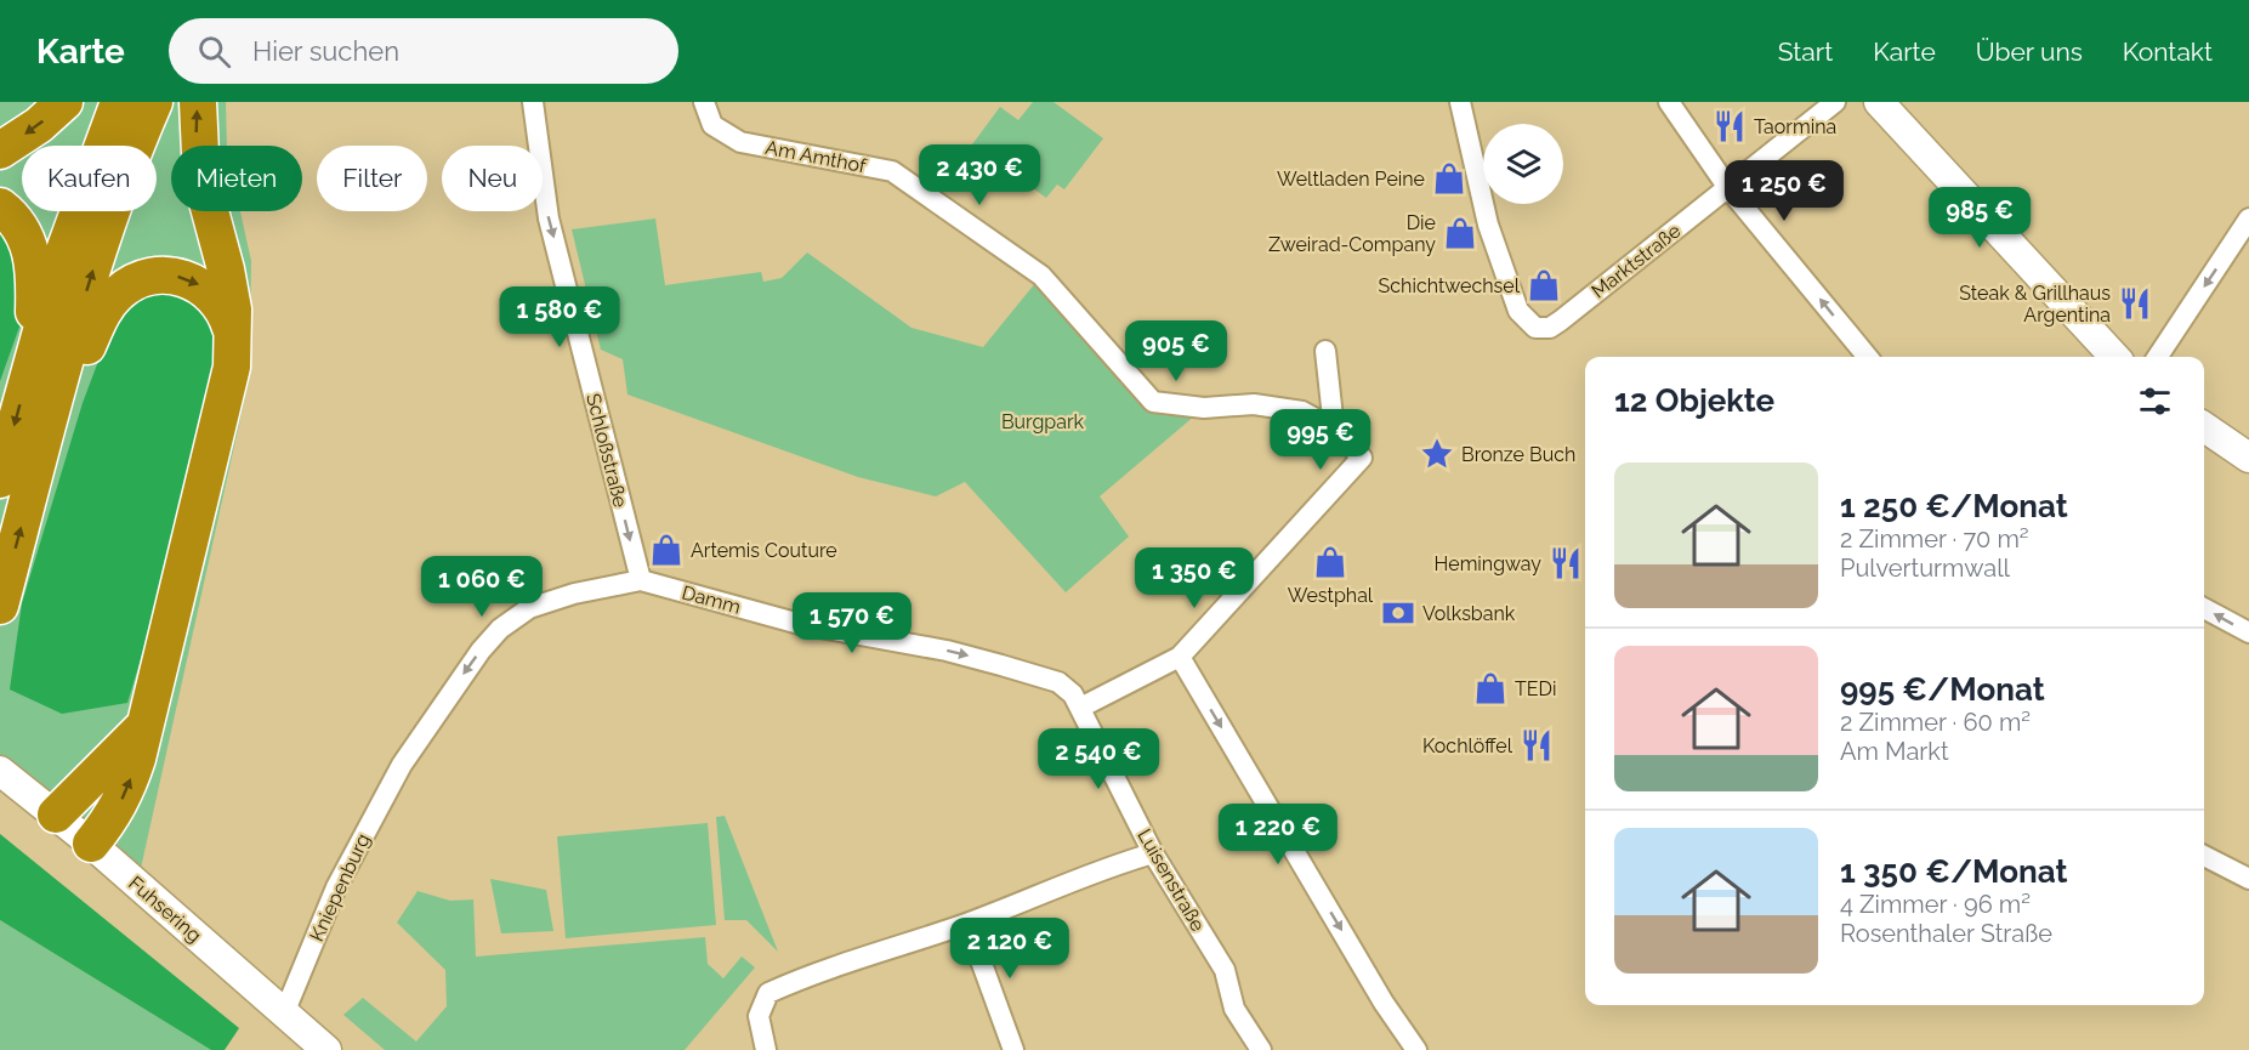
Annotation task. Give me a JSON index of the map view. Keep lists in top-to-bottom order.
{
  "streets": {
    "street": [
      "Am Amthof",
      "Marktstraße",
      "Schloßstraße",
      "Damm",
      "Luisenstraße",
      "Kniepenburg",
      "Fuhsering"
    ]
  },
  "crossings": [
    ["Schloßstraße", "Damm"],
    ["Damm", "Luisenstraße"],
    ["Damm", "Kniepenburg"],
    ["Kniepenburg", "Fuhsering"]
  ],
  "one_way": ["Schloßstraße"],
  "parks": ["Burgpark"],
  "places": {
    "restaurant": [
      "Taormina",
      "Steak & Grillhaus Argentina",
      "Hemingway",
      "Kochlöffel"
    ],
    "shop": [
      "Weltladen Peine",
      "Die Zweirad-Company",
      "Schichtwechsel",
      "Artemis Couture",
      "Westphal",
      "TEDi"
    ],
    "place": ["Bronze Buch"],
    "bank": ["Volksbank"]
  },
  "page": {
    "header": "Karte",
    "search": "Hier suchen",
    "nav": [
      "Start",
      "Karte",
      "Über uns",
      "Kontakt"
    ],
    "price": [
      "2 430 €",
      "1 250 €",
      "985 €",
      "1 580 €",
      "905 €",
      "995 €",
      "1 350 €",
      "1 060 €",
      "1 570 €",
      "2 540 €",
      "1 220 €",
      "2 120 €"
    ],
    "chip": [
      "Kaufen",
      "Mieten",
      "Filter",
      "Neu"
    ],
    "heading": "12 Objekte",
    "list": [
      {
        "name": "1 250 €/Monat",
        "note": "2 Zimmer · 70 m² · Pulverturmwall"
      },
      {
        "name": "995 €/Monat",
        "note": "2 Zimmer · 60 m² · Am Markt"
      },
      {
        "name": "1 350 €/Monat",
        "note": "4 Zimmer · 96 m² · Rosenthaler Straße"
      }
    ]
  }
}
